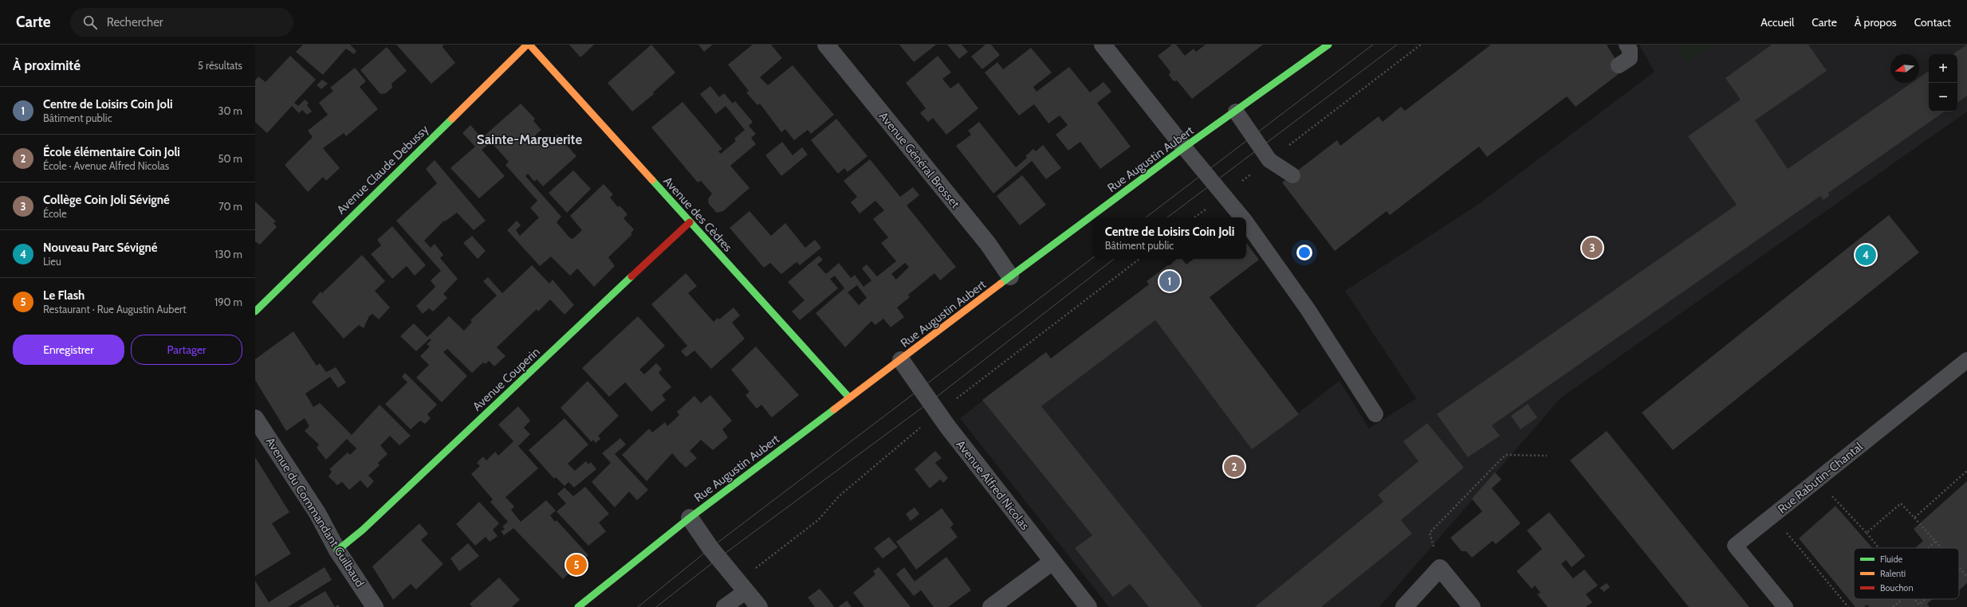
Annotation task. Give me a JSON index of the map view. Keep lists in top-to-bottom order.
{
  "streets": {
    "street": [
      "Rue Augustin Aubert",
      "Avenue Général Brosset",
      "Avenue Claude Debussy",
      "Avenue des Cèdres",
      "Avenue Couperin",
      "Avenue Alfred Nicolas",
      "Avenue du Commandant Guilbaud"
    ],
    "lane": ["Rue Rabutin-Chantal"]
  },
  "crossings": [
    ["Rue Augustin Aubert", "Avenue Général Brosset"],
    ["Rue Augustin Aubert", "Avenue des Cèdres"],
    ["Rue Augustin Aubert", "Avenue Alfred Nicolas"],
    ["Avenue des Cèdres", "Avenue Couperin"],
    ["Avenue Couperin", "Avenue du Commandant Guilbaud"]
  ],
  "districts": ["Sainte-Marguerite"],
  "legend": ["Fluide", "Ralenti", "Bouchon"],
  "north": "left",
  "page": {
    "header": "Carte",
    "search": "Rechercher",
    "nav": [
      "Accueil",
      "Carte",
      "À propos",
      "Contact"
    ],
    "heading": ["À proximité", "5 résultats"],
    "map_buttons": ["+", "−"],
    "list": [
      {
        "mark": "1",
        "name": "Centre de Loisirs Coin Joli",
        "note": "Bâtiment public",
        "value": "30 m"
      },
      {
        "mark": "2",
        "name": "École élémentaire Coin Joli",
        "note": "École · Avenue Alfred Nicolas",
        "value": "50 m"
      },
      {
        "mark": "3",
        "name": "Collège Coin Joli Sévigné",
        "note": "École",
        "value": "70 m"
      },
      {
        "mark": "4",
        "name": "Nouveau Parc Sévigné",
        "note": "Lieu",
        "value": "130 m"
      },
      {
        "mark": "5",
        "name": "Le Flash",
        "note": "Restaurant · Rue Augustin Aubert",
        "value": "190 m"
      }
    ],
    "popup": ["Centre de Loisirs Coin Joli", "Bâtiment public"],
    "pins": [
      "3",
      "4",
      "1",
      "2",
      "5"
    ],
    "buttons": ["Enregistrer", "Partager"]
  }
}
